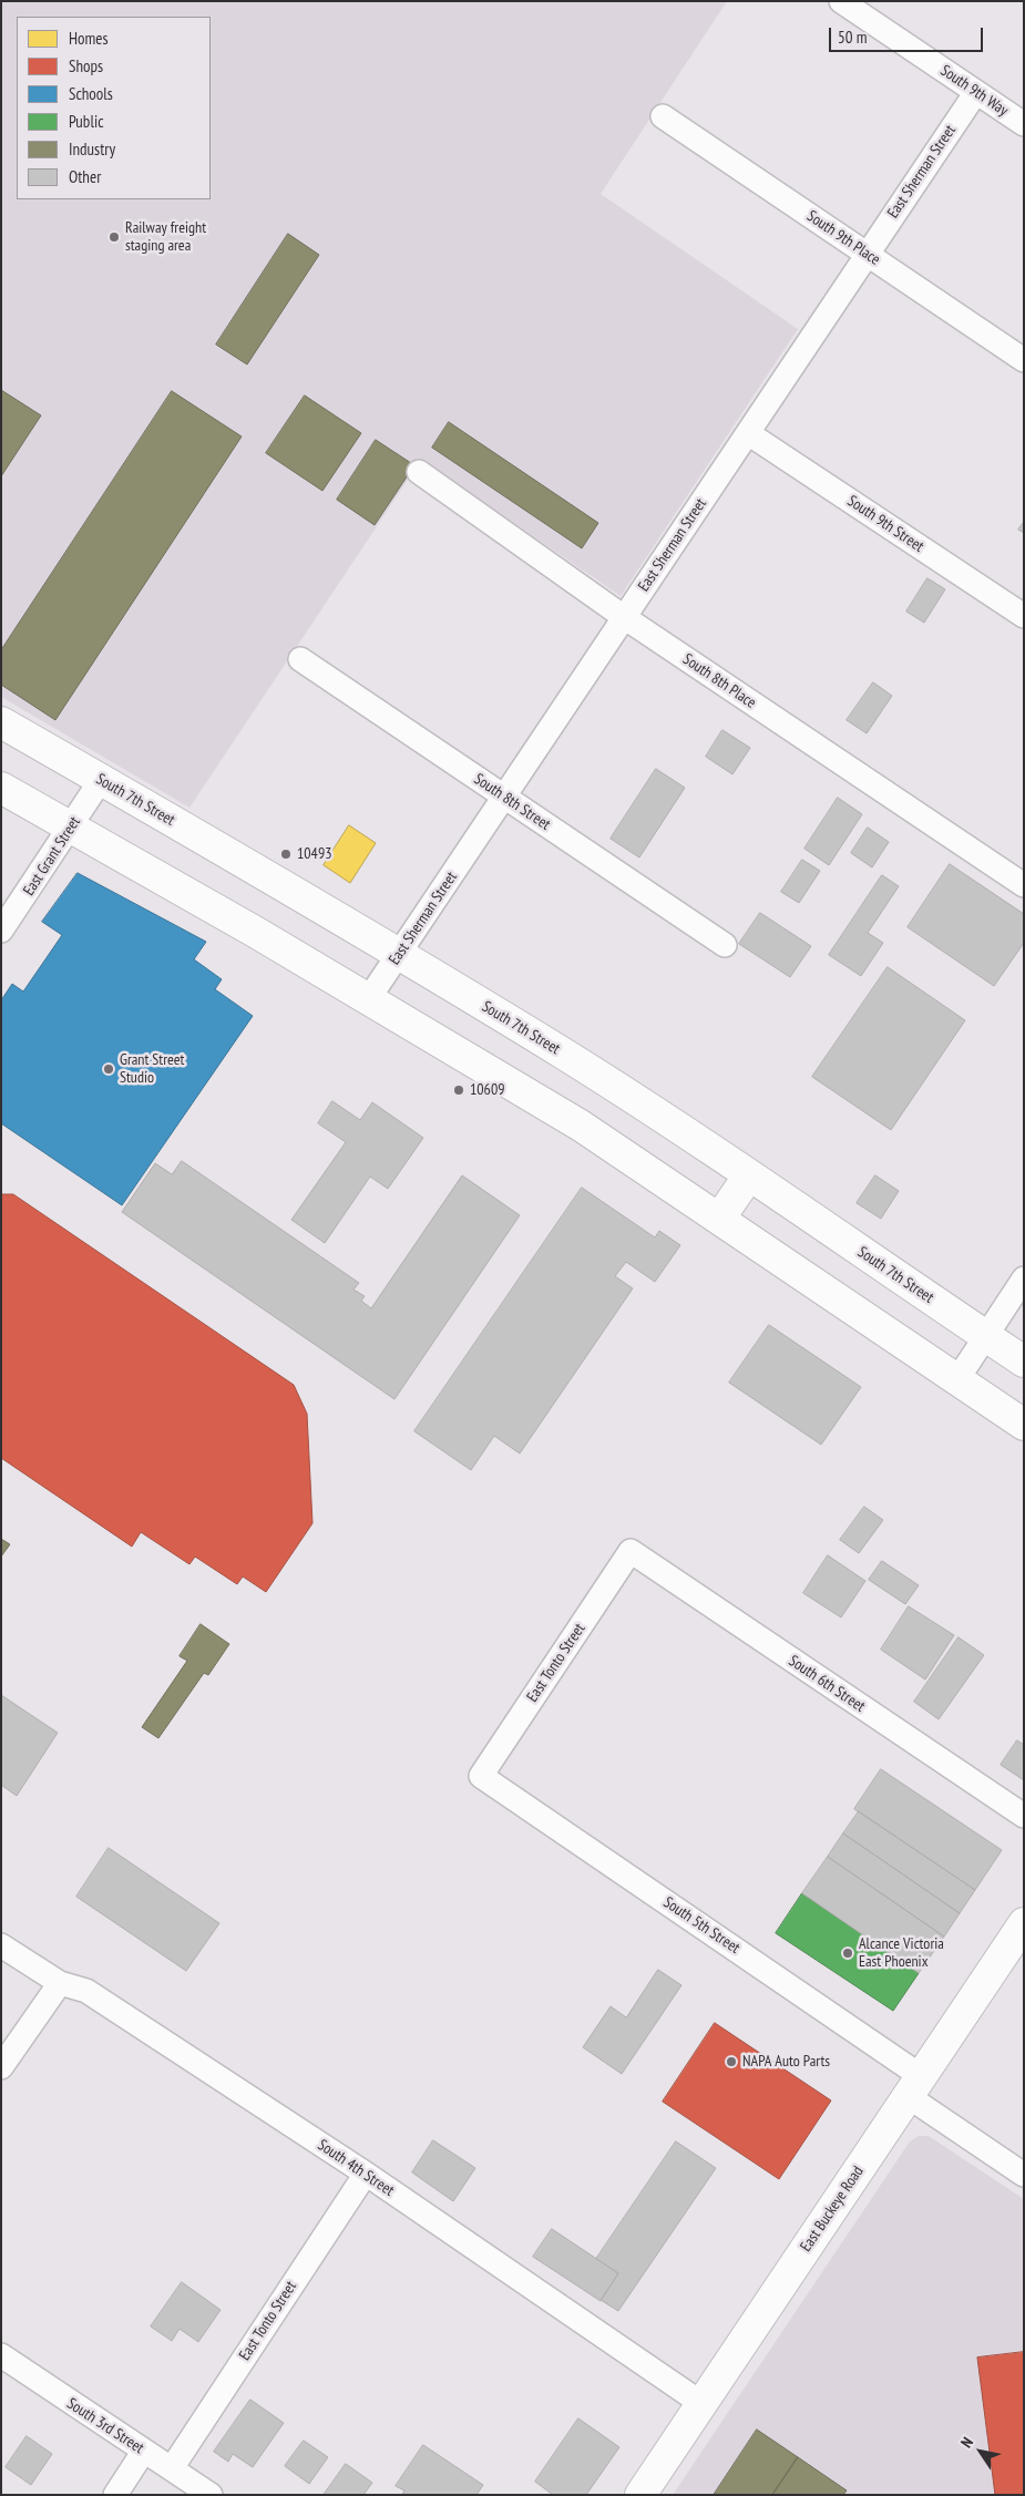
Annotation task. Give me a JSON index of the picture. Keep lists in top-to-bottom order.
{
  "streets": {
    "main road": ["South 7th Street", "East Buckeye Road"],
    "street": [
      "South 9th Way",
      "East Sherman Street",
      "South 9th Place",
      "South 9th Street",
      "South 8th Place",
      "South 8th Street",
      "East Grant Street",
      "East Tonto Street",
      "South 6th Street",
      "South 5th Street",
      "South 4th Street",
      "South 3rd Street"
    ]
  },
  "crossings": [
    ["South 9th Way", "East Sherman Street"],
    ["East Sherman Street", "South 9th Place"],
    ["East Sherman Street", "South 9th Street"],
    ["East Sherman Street", "South 8th Place"],
    ["East Sherman Street", "South 7th Street"],
    ["East Sherman Street", "South 8th Street"],
    ["South 7th Street", "East Grant Street"],
    ["East Tonto Street", "South 6th Street"],
    ["East Tonto Street", "South 5th Street"],
    ["East Tonto Street", "South 4th Street"],
    ["East Tonto Street", "South 3rd Street"],
    ["South 5th Street", "East Buckeye Road"],
    ["South 4th Street", "East Buckeye Road"]
  ],
  "places": [
    "Railway freight staging area",
    "10493",
    "Grant Street Studio",
    "10609",
    "Alcance Victoria East Phoenix",
    "NAPA Auto Parts"
  ],
  "legend": [
    "Homes",
    "Shops",
    "Schools",
    "Public",
    "Industry",
    "Other"
  ],
  "scale_bar": "50 m",
  "north": "top left"
}
